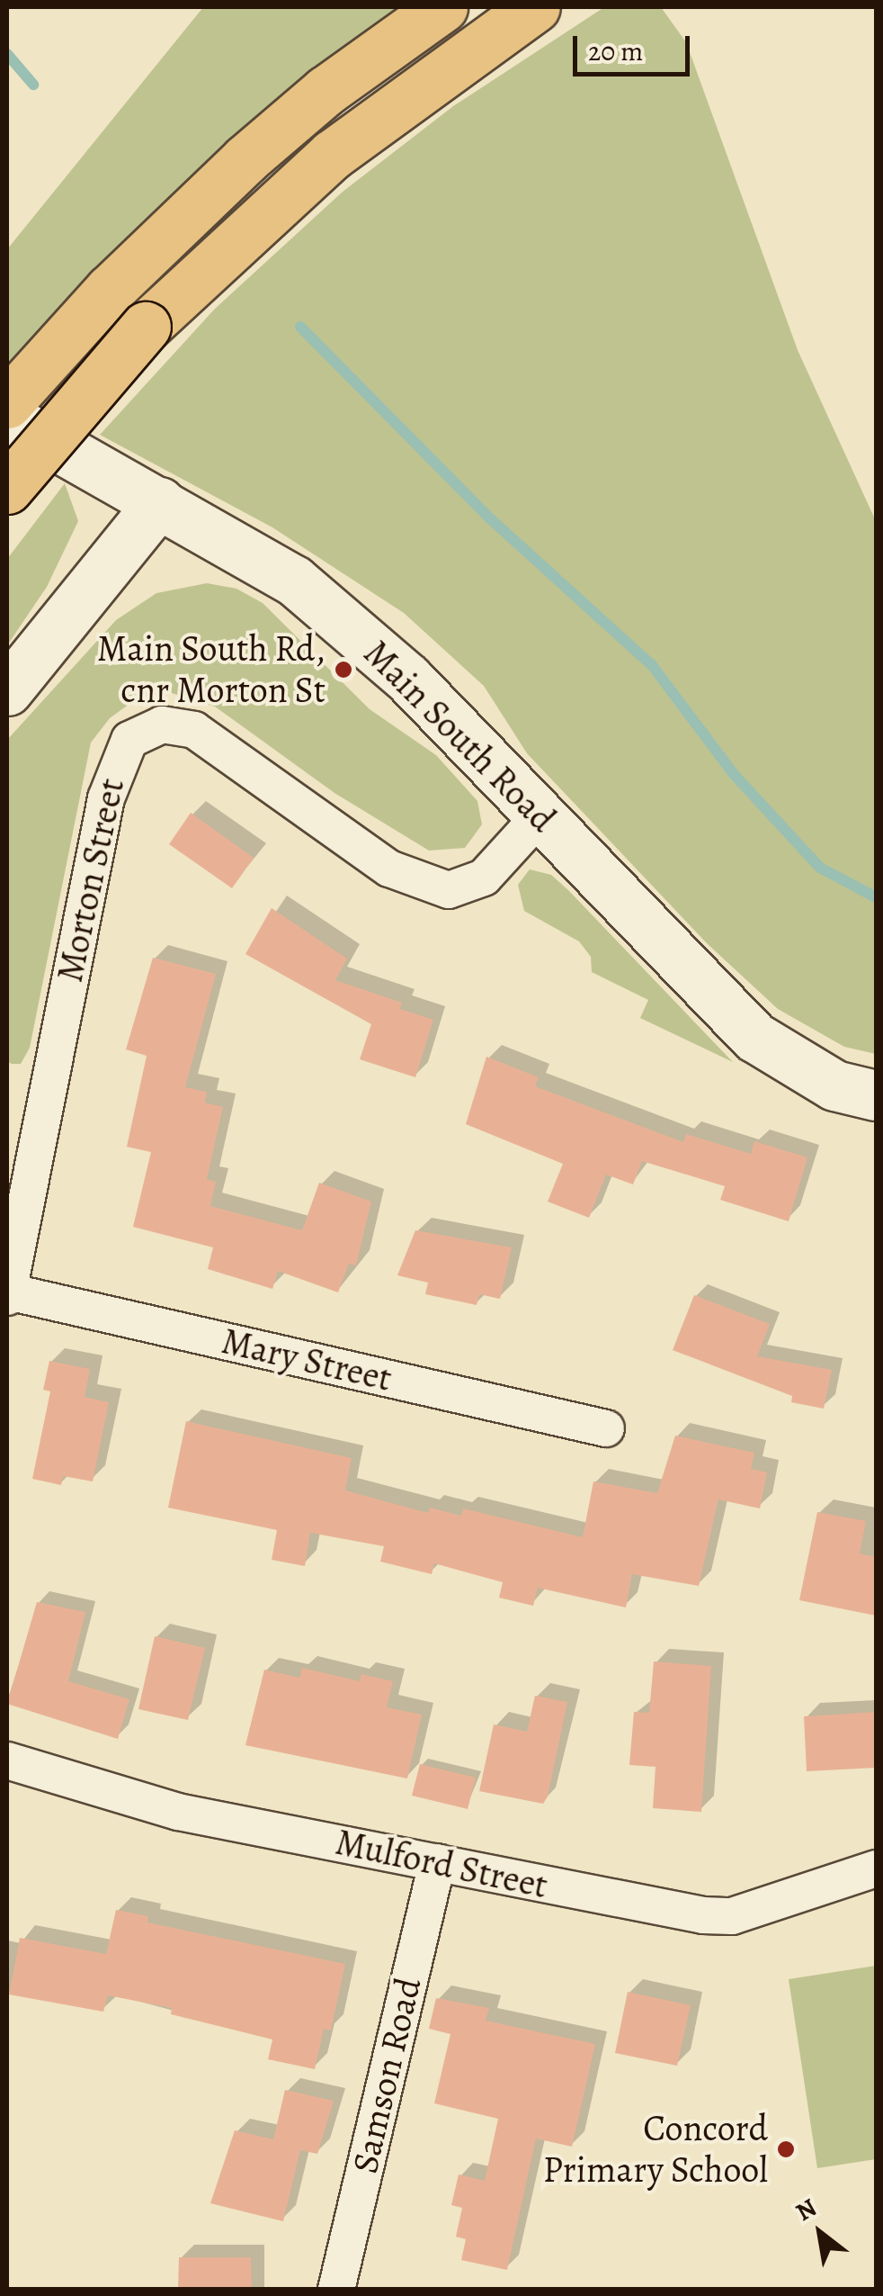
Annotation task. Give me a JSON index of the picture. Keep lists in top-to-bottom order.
{
  "streets": {
    "main road": ["Main South Road"],
    "street": [
      "Morton Street",
      "Mary Street",
      "Mulford Street",
      "Samson Road"
    ]
  },
  "crossings": [
    ["Main South Road", "Morton Street"],
    ["Morton Street", "Mary Street"],
    ["Mulford Street", "Samson Road"]
  ],
  "places": ["Main South Rd, cnr Morton St", "Concord Primary School"],
  "scale_bar": "20 m",
  "north": "top left"
}
